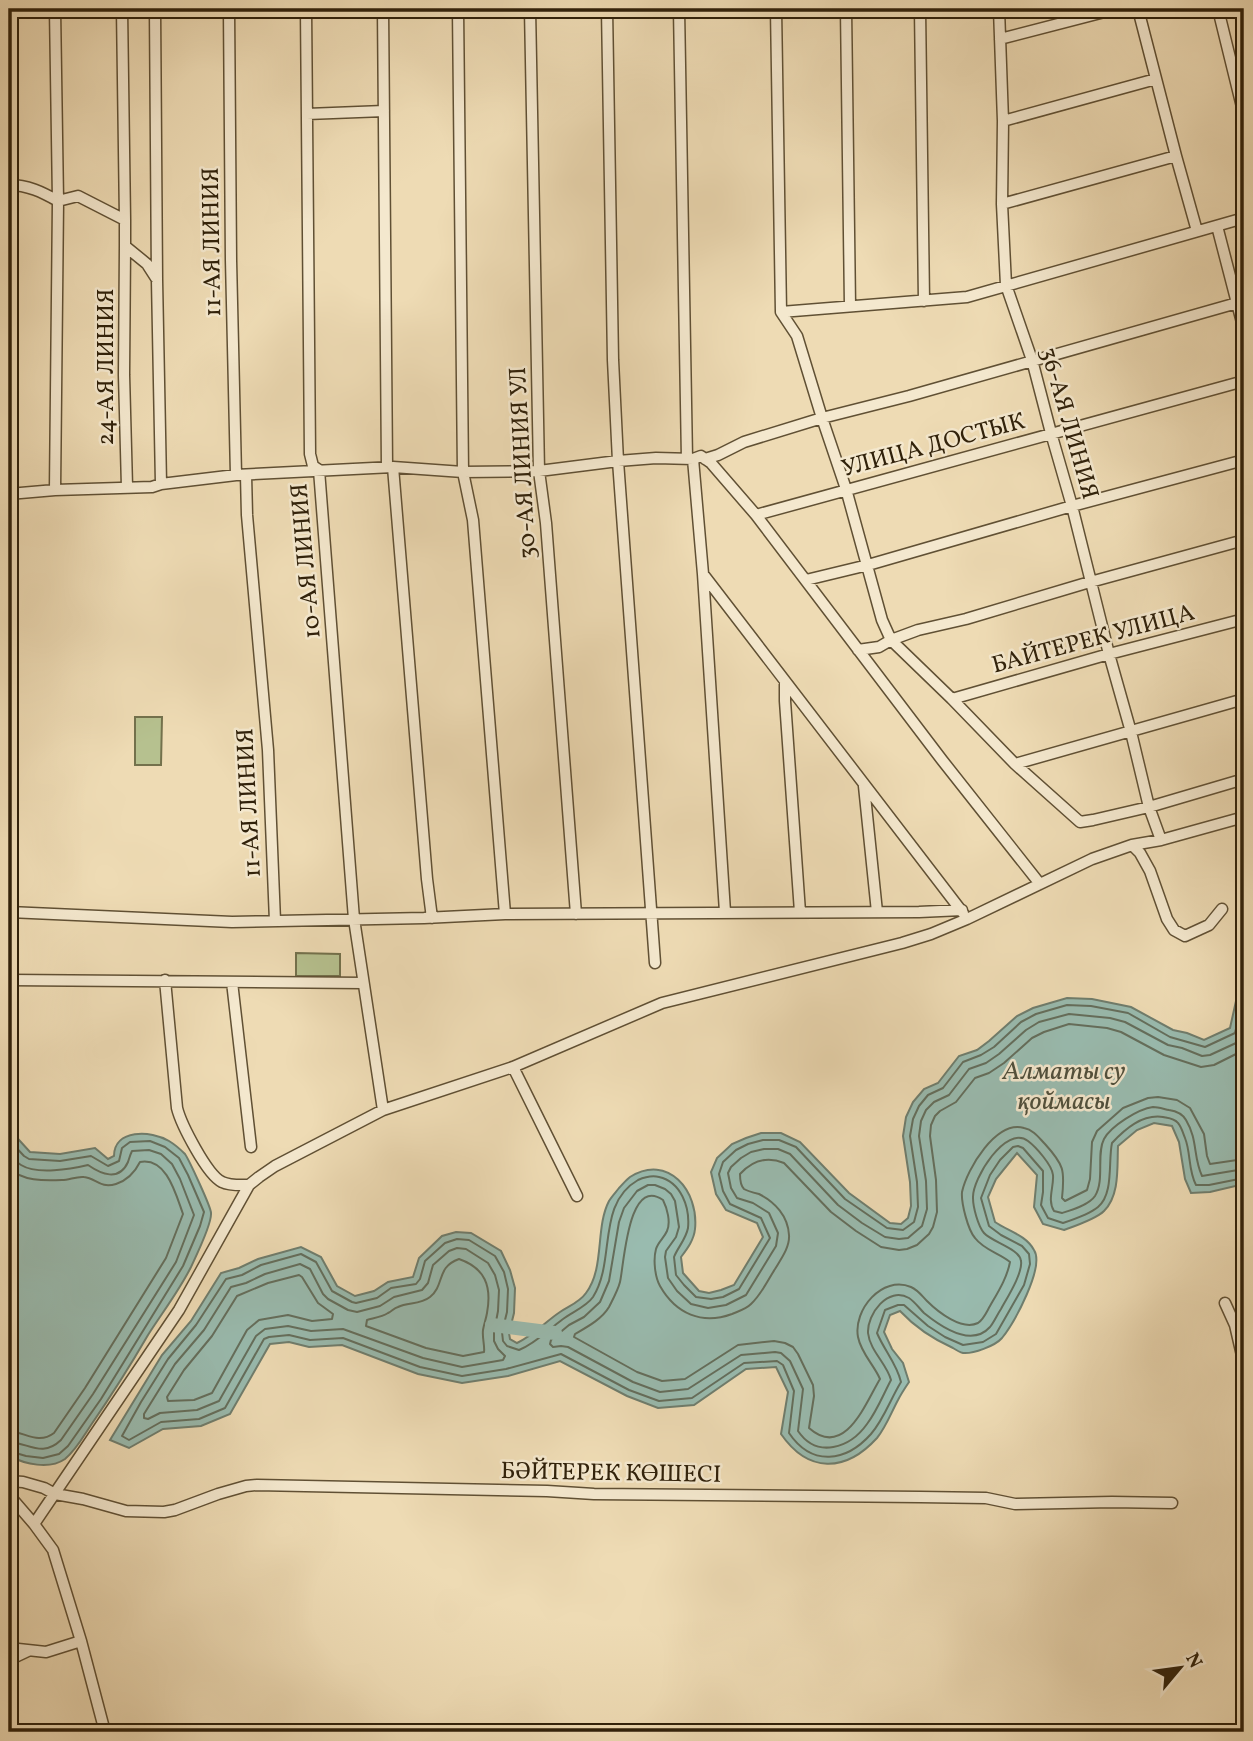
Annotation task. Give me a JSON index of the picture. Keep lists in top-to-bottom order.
{
  "streets": {
    "street": [
      "11-АЯ ЛИНИЯ",
      "24-АЯ ЛИНИЯ",
      "36-АЯ ЛИНИЯ",
      "УЛИЦА ДОСТЫК",
      "30-АЯ ЛИНИЯ УЛ",
      "10-АЯ ЛИНИЯ",
      "БАЙТЕРЕК УЛИЦА",
      "БӘЙТЕРЕК КӨШЕСІ"
    ]
  },
  "crossings": [
    ["36-АЯ ЛИНИЯ", "УЛИЦА ДОСТЫК"],
    ["36-АЯ ЛИНИЯ", "БАЙТЕРЕК УЛИЦА"]
  ],
  "water": ["Алматы су қоймасы"],
  "north": "top right"
}
